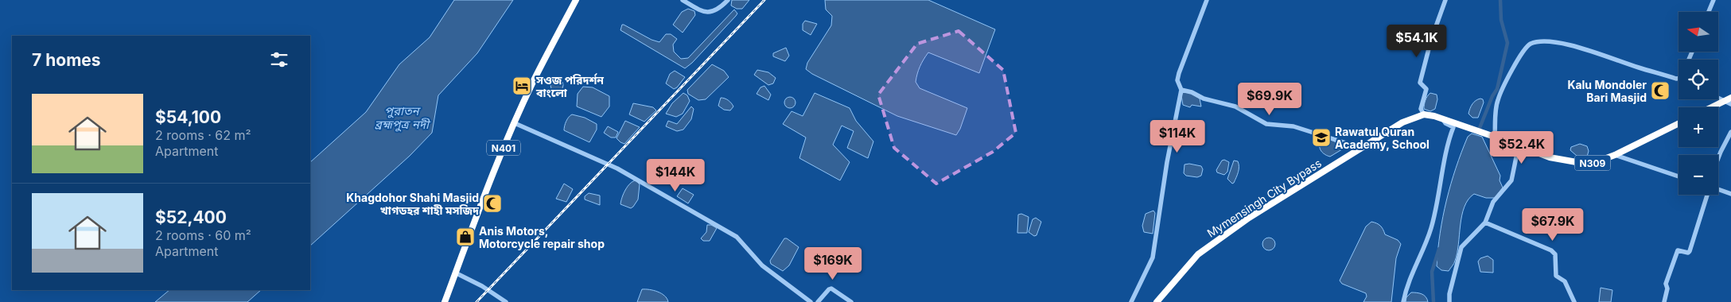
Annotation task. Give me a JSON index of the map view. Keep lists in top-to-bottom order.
{
  "streets": {
    "highway": ["N401", "N309", "Mymensingh City Bypass"]
  },
  "water": ["পুরাতন ব্রহ্মপুত্র নদী"],
  "places": {
    "hotel": ["সওজ পরিদর্শন বাংলো"],
    "mosque": ["Kalu Mondoler Bari Masjid", "Khagdohor Shahi Masjid খাগডহর শাহী মসজিদ"],
    "school or university": ["Rawatul Quran Academy, School"],
    "shop": ["Anis Motors, Motorcycle repair shop"]
  },
  "north": "left",
  "page": {
    "map_buttons": ["+", "−"],
    "price": [
      "$54.1K",
      "$69.9K",
      "$114K",
      "$52.4K",
      "$144K",
      "$67.9K",
      "$169K"
    ],
    "heading": "7 homes",
    "list": [
      {
        "name": "$54,100",
        "note": "2 rooms · 62 m² · Apartment"
      },
      {
        "name": "$52,400",
        "note": "2 rooms · 60 m² · Apartment"
      }
    ]
  }
}
